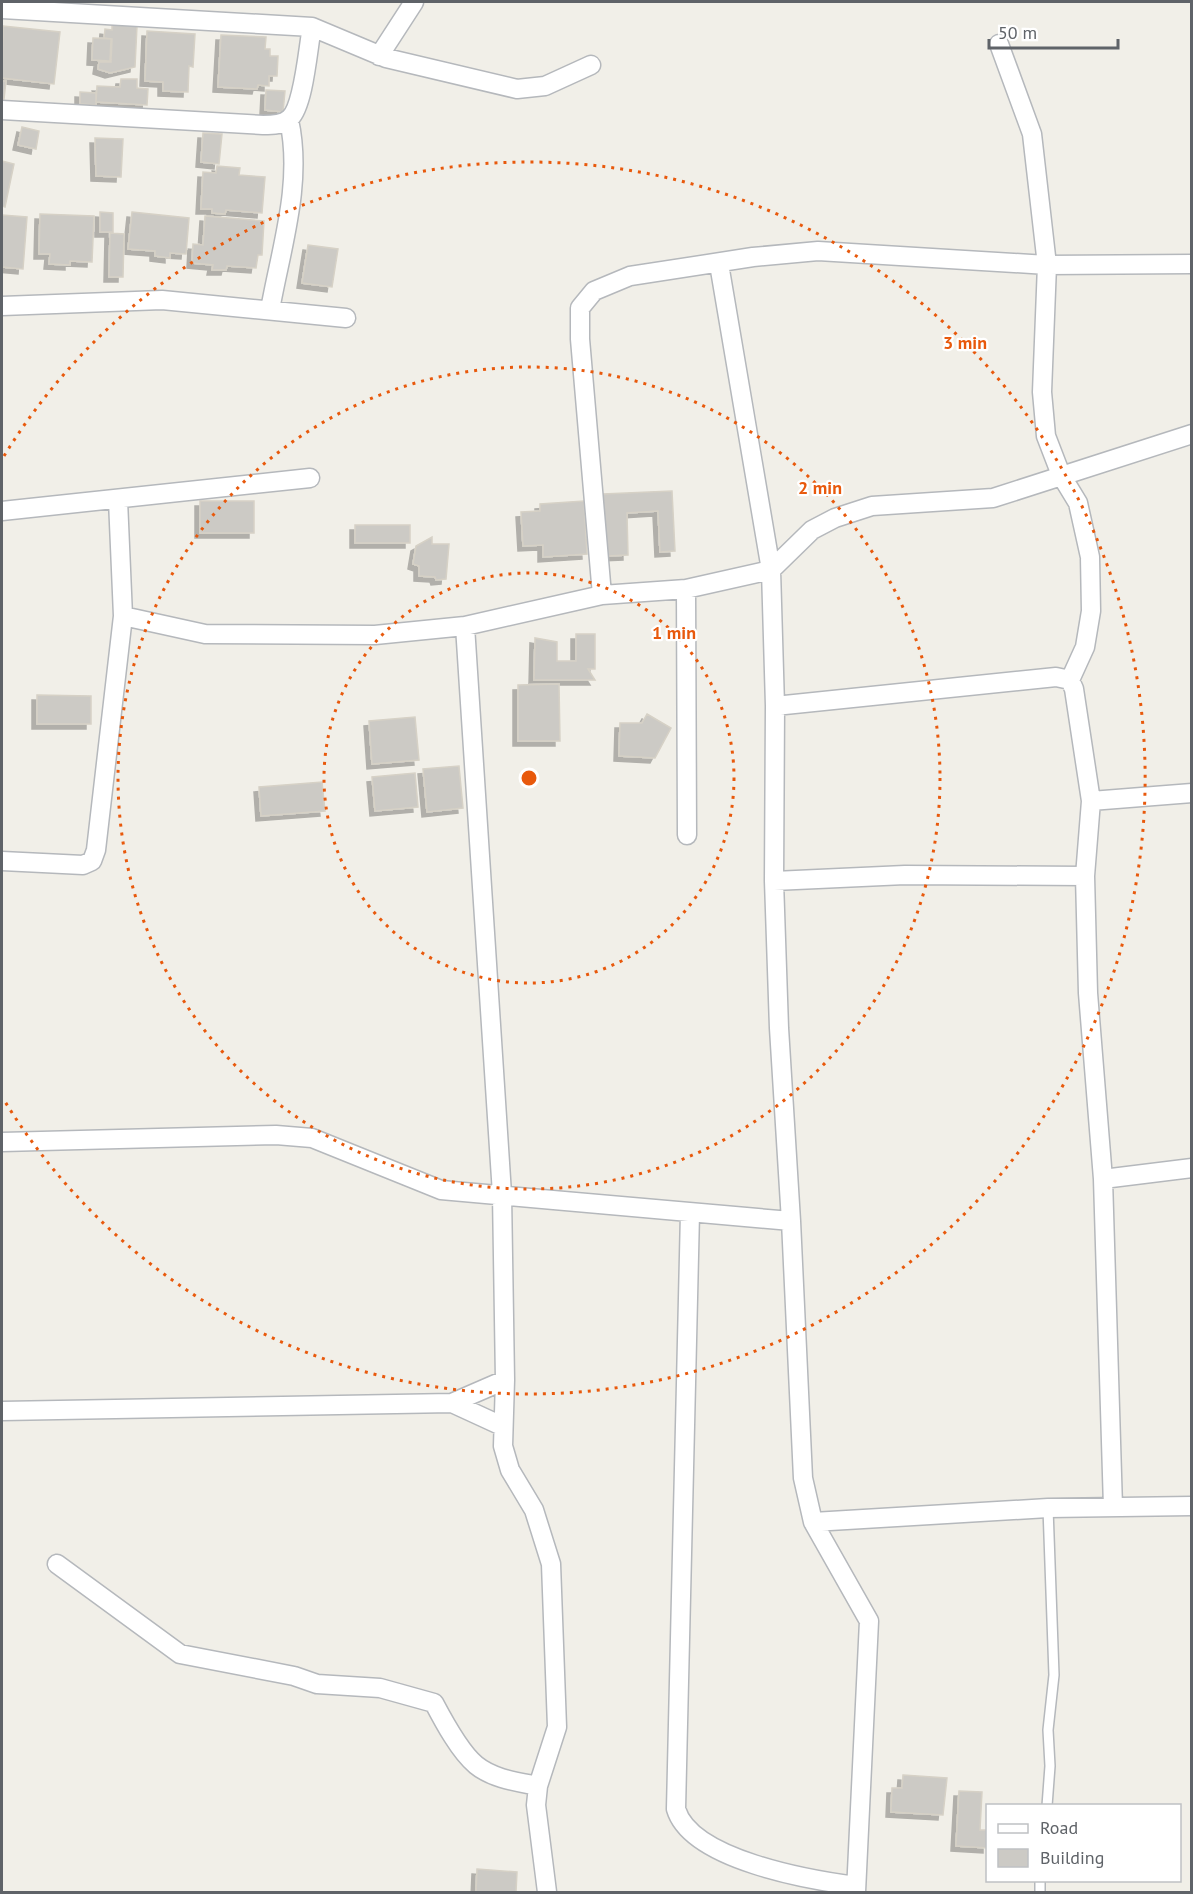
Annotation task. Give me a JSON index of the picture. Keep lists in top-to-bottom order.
{
  "legend": ["Road", "Building"],
  "scale_bar": "50 m",
  "rings": ["3 min", "2 min", "1 min"]
}
